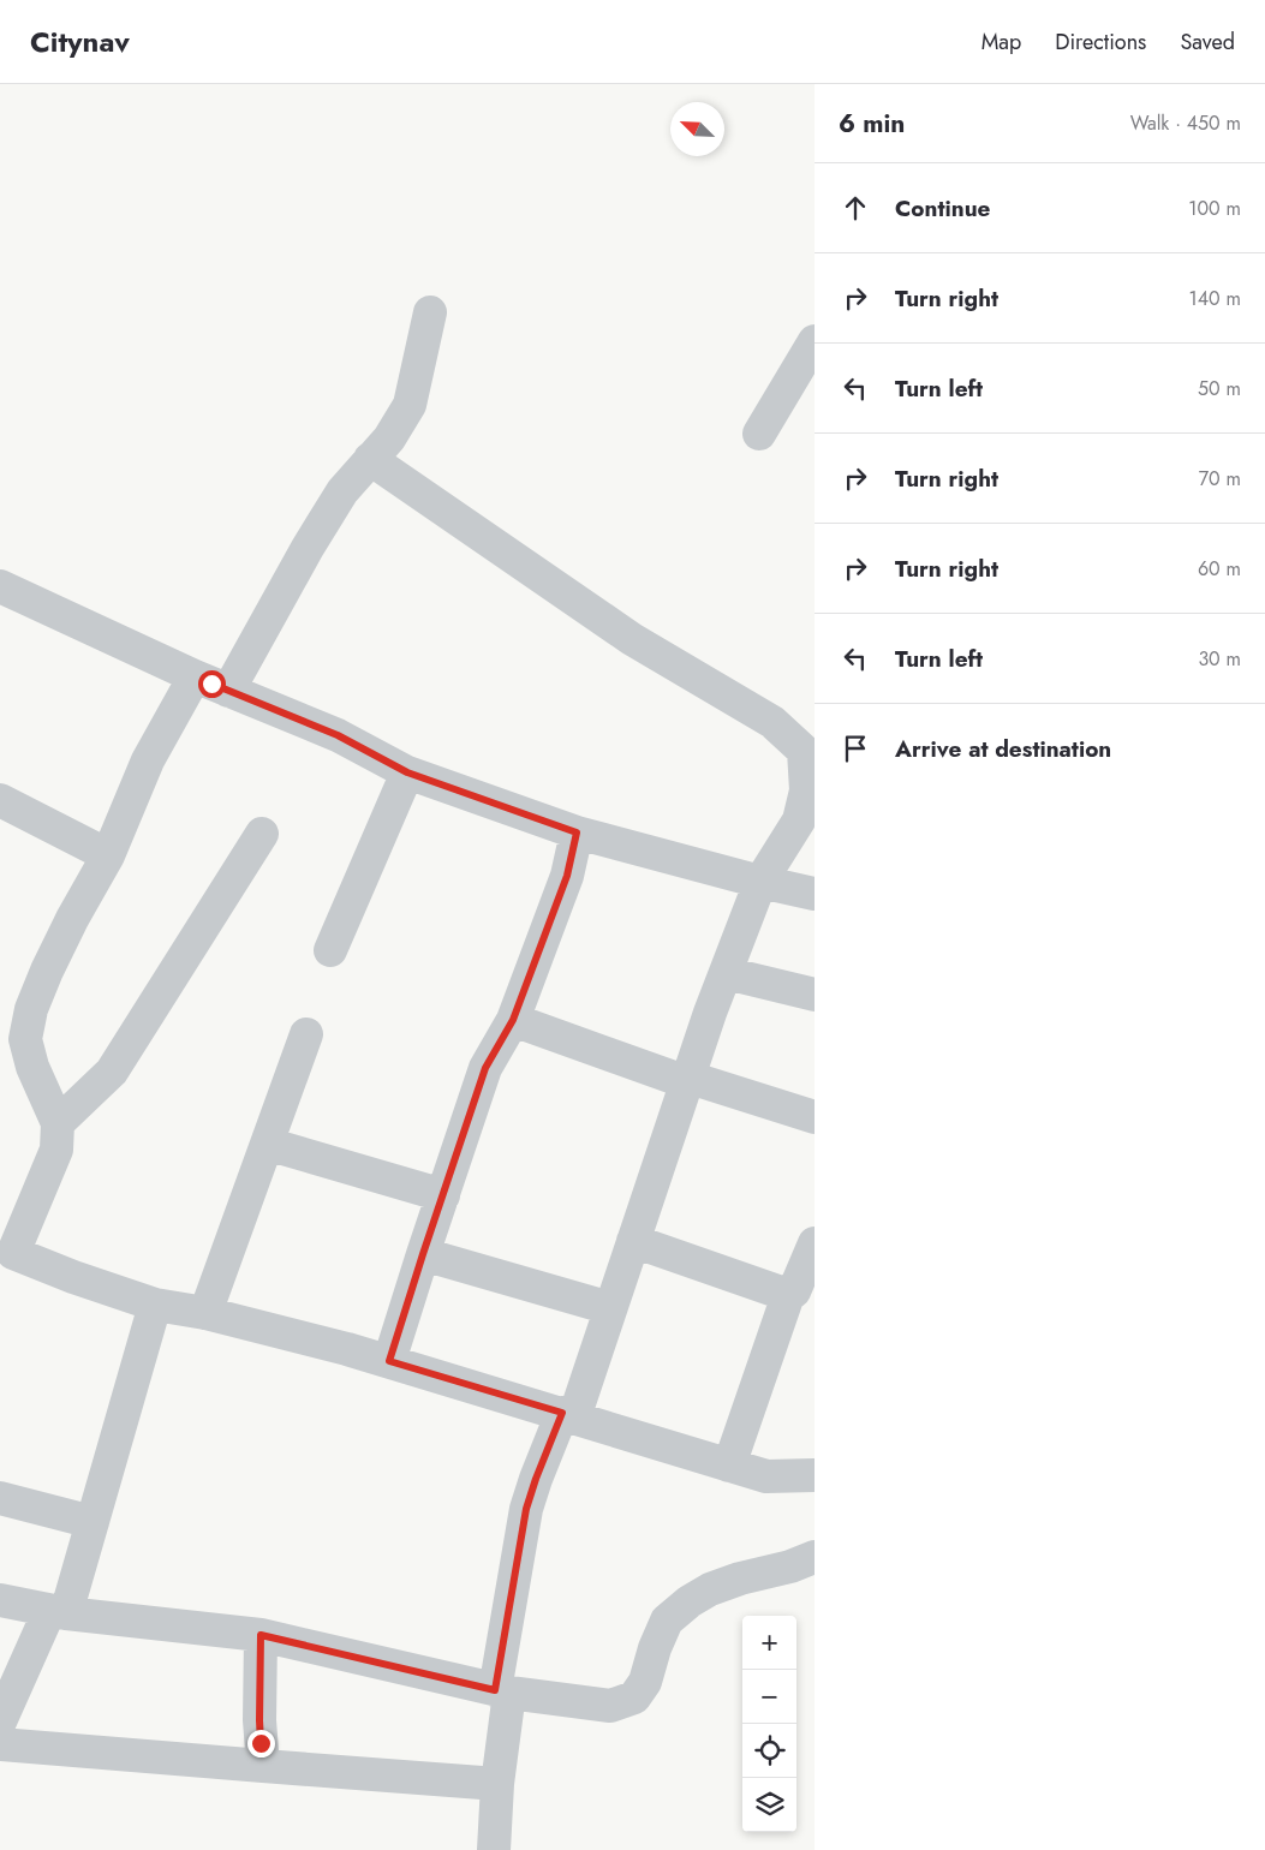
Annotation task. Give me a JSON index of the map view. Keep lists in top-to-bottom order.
{
  "north": "top left",
  "page": {
    "header": "Citynav",
    "nav": ["Map", "Directions", "Saved"],
    "heading": ["6 min", "Walk · 450 m"],
    "list": [
      ["Continue", "100 m"],
      ["Turn right", "140 m"],
      ["Turn left", "50 m"],
      ["Turn right", "70 m"],
      ["Turn right", "60 m"],
      ["Turn left", "30 m"],
      "Arrive at destination"
    ],
    "map_buttons": ["+", "−"]
  }
}
